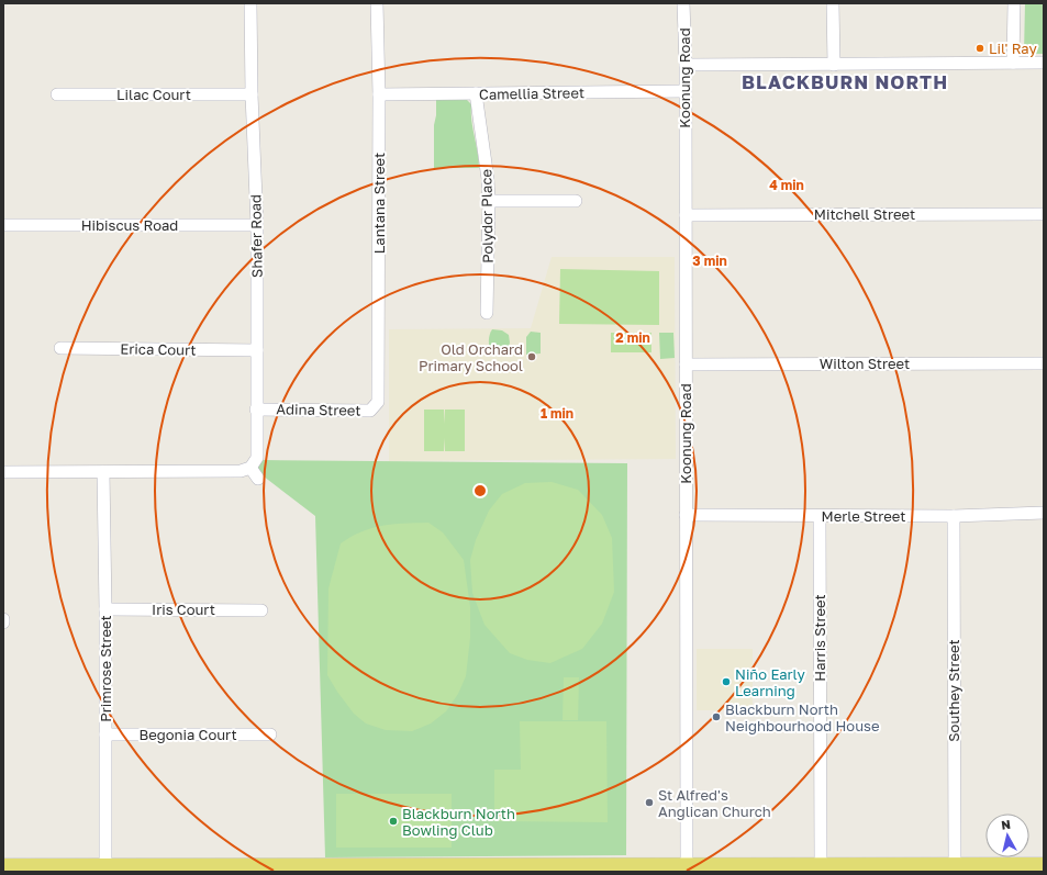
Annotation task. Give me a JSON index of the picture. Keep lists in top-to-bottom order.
{
  "streets": {
    "street": [
      "Koonung Road",
      "Camellia Street",
      "Lilac Court",
      "Lantana Street",
      "Mitchell Street",
      "Polydor Place",
      "Hibiscus Road",
      "Shafer Road",
      "Erica Court",
      "Wilton Street",
      "Adina Street",
      "Merle Street",
      "Iris Court",
      "Harris Street",
      "Primrose Street",
      "Southey Street",
      "Begonia Court"
    ]
  },
  "crossings": [
    ["Koonung Road", "Camellia Street"],
    ["Koonung Road", "Mitchell Street"],
    ["Koonung Road", "Wilton Street"],
    ["Koonung Road", "Merle Street"],
    ["Camellia Street", "Lantana Street"],
    ["Camellia Street", "Polydor Place"],
    ["Lilac Court", "Shafer Road"],
    ["Lantana Street", "Adina Street"],
    ["Hibiscus Road", "Shafer Road"],
    ["Shafer Road", "Erica Court"],
    ["Shafer Road", "Adina Street"],
    ["Merle Street", "Harris Street"],
    ["Merle Street", "Southey Street"],
    ["Iris Court", "Primrose Street"],
    ["Primrose Street", "Begonia Court"]
  ],
  "districts": ["BLACKBURN NORTH"],
  "places": [
    "Lil' Ray",
    "Old Orchard Primary School",
    "Niño Early Learning",
    "Blackburn North Neighbourhood House",
    "St Alfred's Anglican Church",
    "Blackburn North Bowling Club"
  ],
  "north": "top",
  "rings": [
    "4 min",
    "3 min",
    "2 min",
    "1 min"
  ]
}
